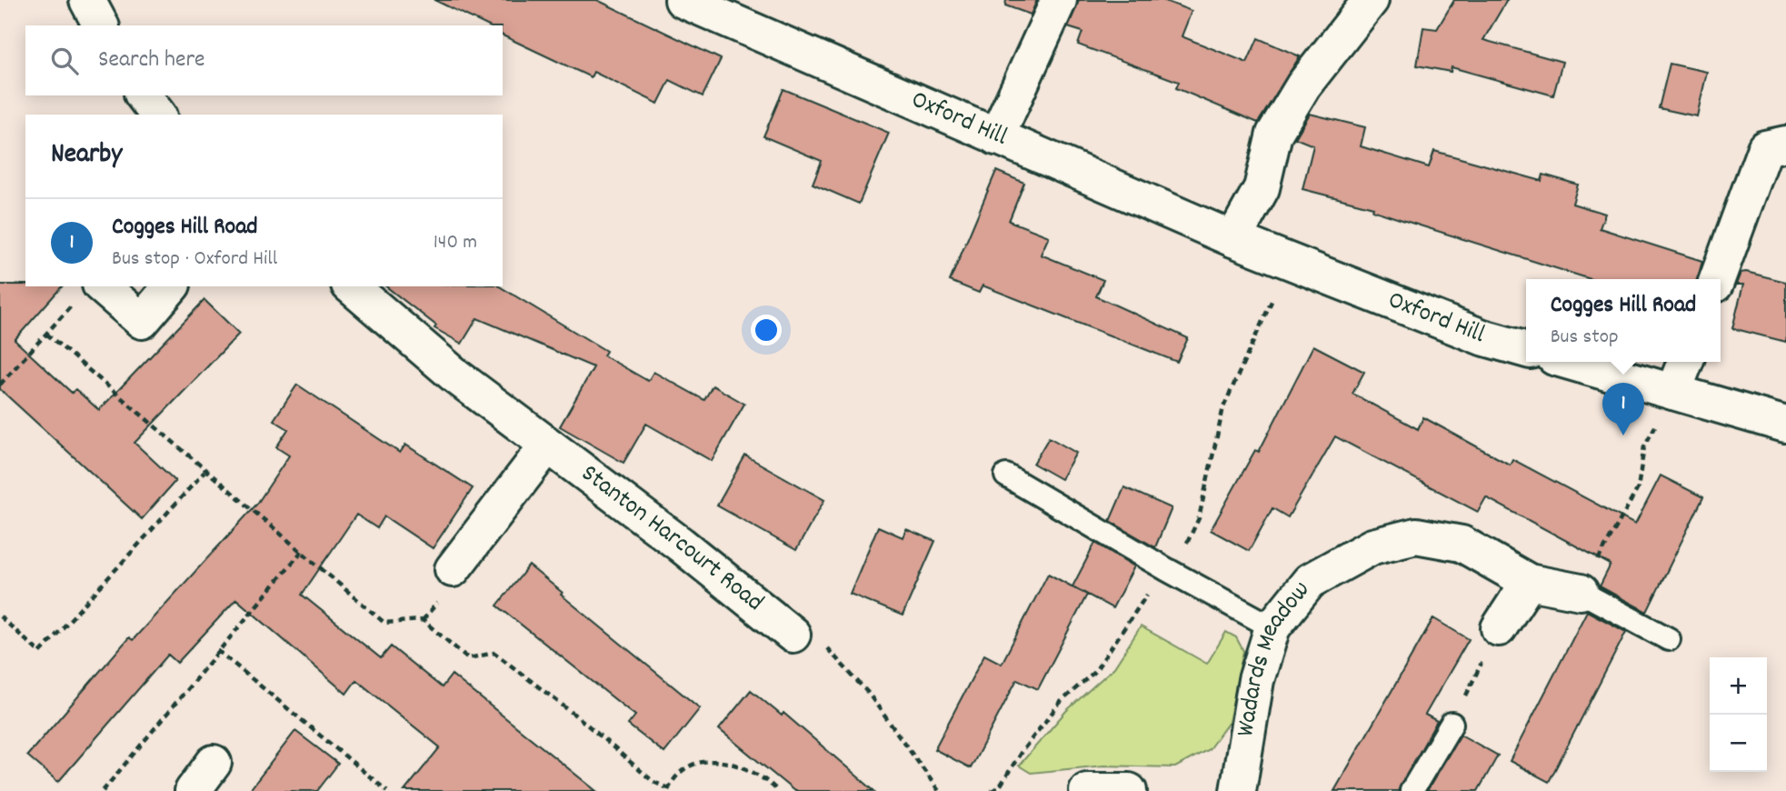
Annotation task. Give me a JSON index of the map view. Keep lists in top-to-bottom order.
{
  "streets": {
    "street": ["Oxford Hill", "Stanton Harcourt Road", "Wadards Meadow"]
  },
  "page": {
    "search": "Search here",
    "heading": "Nearby",
    "list": [
      {
        "mark": "1",
        "name": "Cogges Hill Road",
        "note": "Bus stop · Oxford Hill",
        "value": "140 m"
      }
    ],
    "popup": ["Cogges Hill Road", "Bus stop"],
    "pins": "1",
    "map_buttons": ["+", "−"]
  }
}
